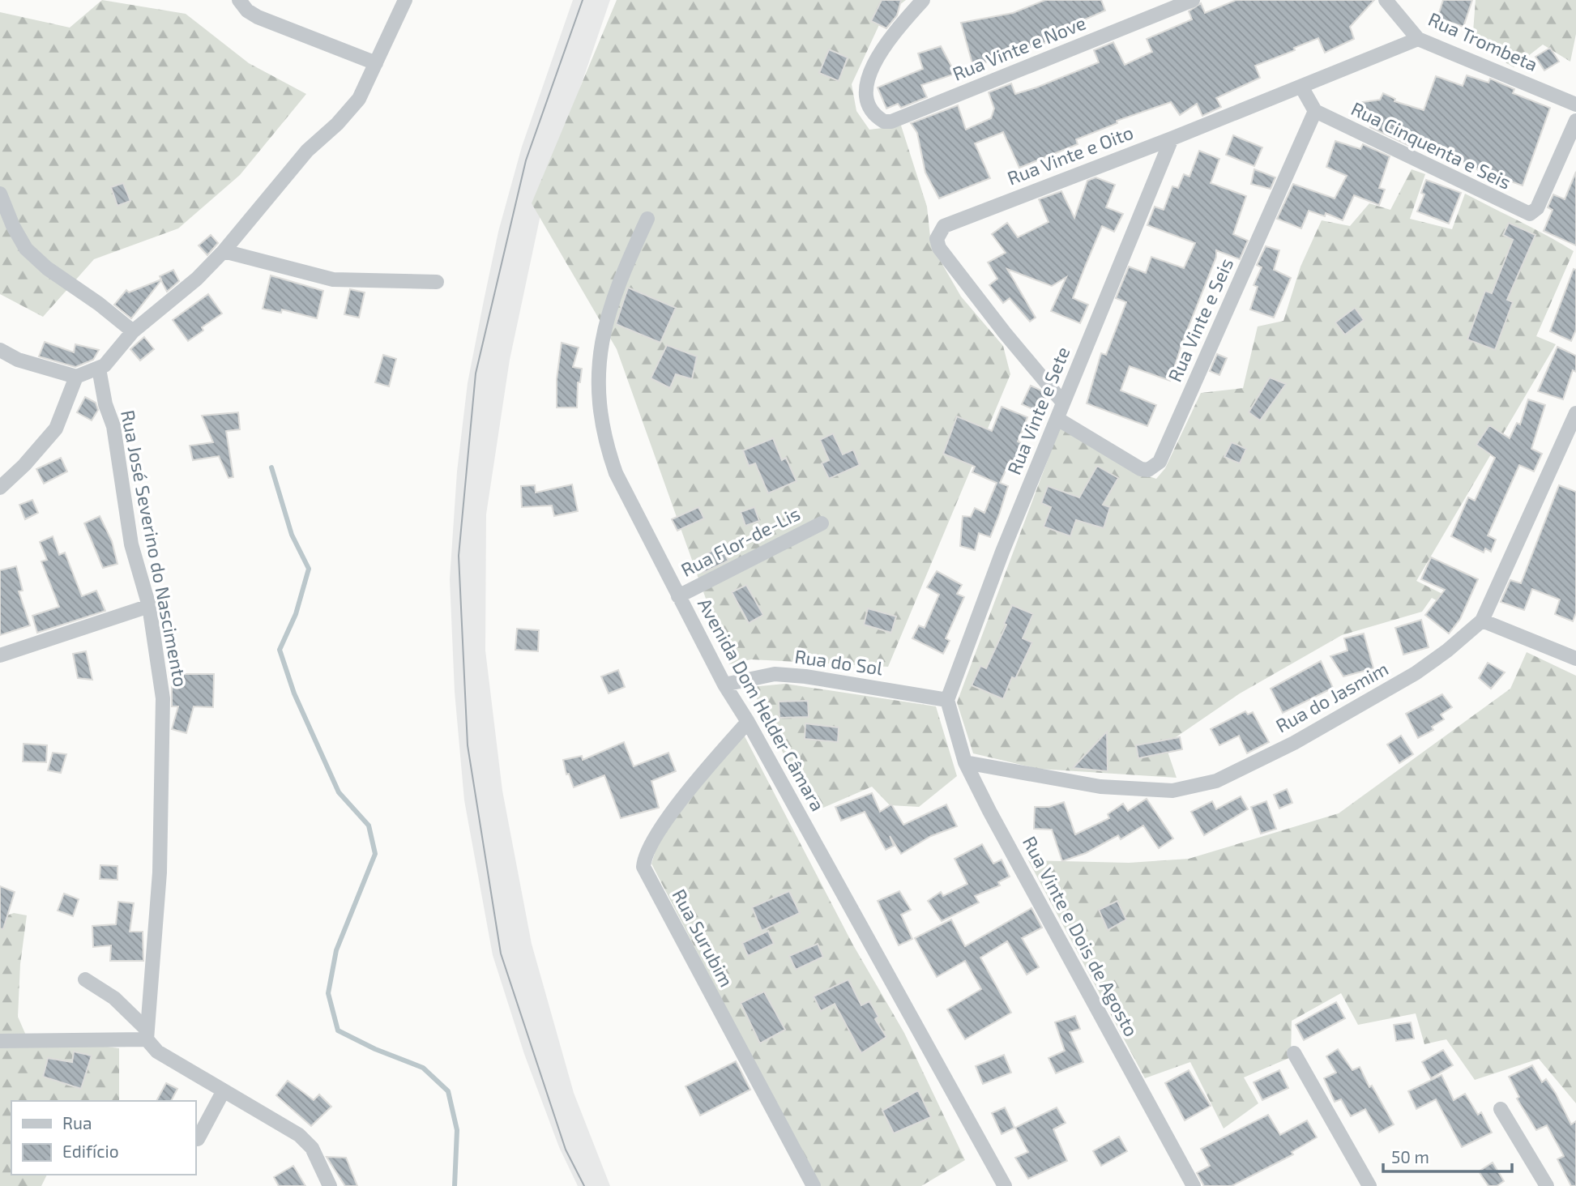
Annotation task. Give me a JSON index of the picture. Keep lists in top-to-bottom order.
{
  "streets": {
    "street": [
      "Rua Trombeta",
      "Rua Vinte e Nove",
      "Rua Cinquenta e Seis",
      "Rua Vinte e Oito",
      "Rua Vinte e Seis",
      "Rua Vinte e Sete",
      "Rua Flor-de-Lis",
      "Rua José Severino do Nascimento",
      "Rua do Sol",
      "Rua do Jasmim",
      "Avenida Dom Helder Câmara",
      "Rua Vinte e Dois de Agosto",
      "Rua Surubim"
    ]
  },
  "crossings": [
    ["Rua Trombeta", "Rua Vinte e Oito"],
    ["Rua Cinquenta e Seis", "Rua Vinte e Seis"],
    ["Rua Vinte e Oito", "Rua Vinte e Sete"],
    ["Rua Vinte e Seis", "Rua Vinte e Sete"],
    ["Rua Vinte e Sete", "Rua do Sol"],
    ["Rua Vinte e Sete", "Rua Vinte e Dois de Agosto"],
    ["Rua Flor-de-Lis", "Avenida Dom Helder Câmara"],
    ["Rua do Sol", "Avenida Dom Helder Câmara"],
    ["Rua do Sol", "Rua Vinte e Dois de Agosto"],
    ["Rua do Jasmim", "Rua Vinte e Dois de Agosto"],
    ["Avenida Dom Helder Câmara", "Rua Surubim"]
  ],
  "legend": ["Rua", "Edifício"],
  "scale_bar": "50 m"
}
